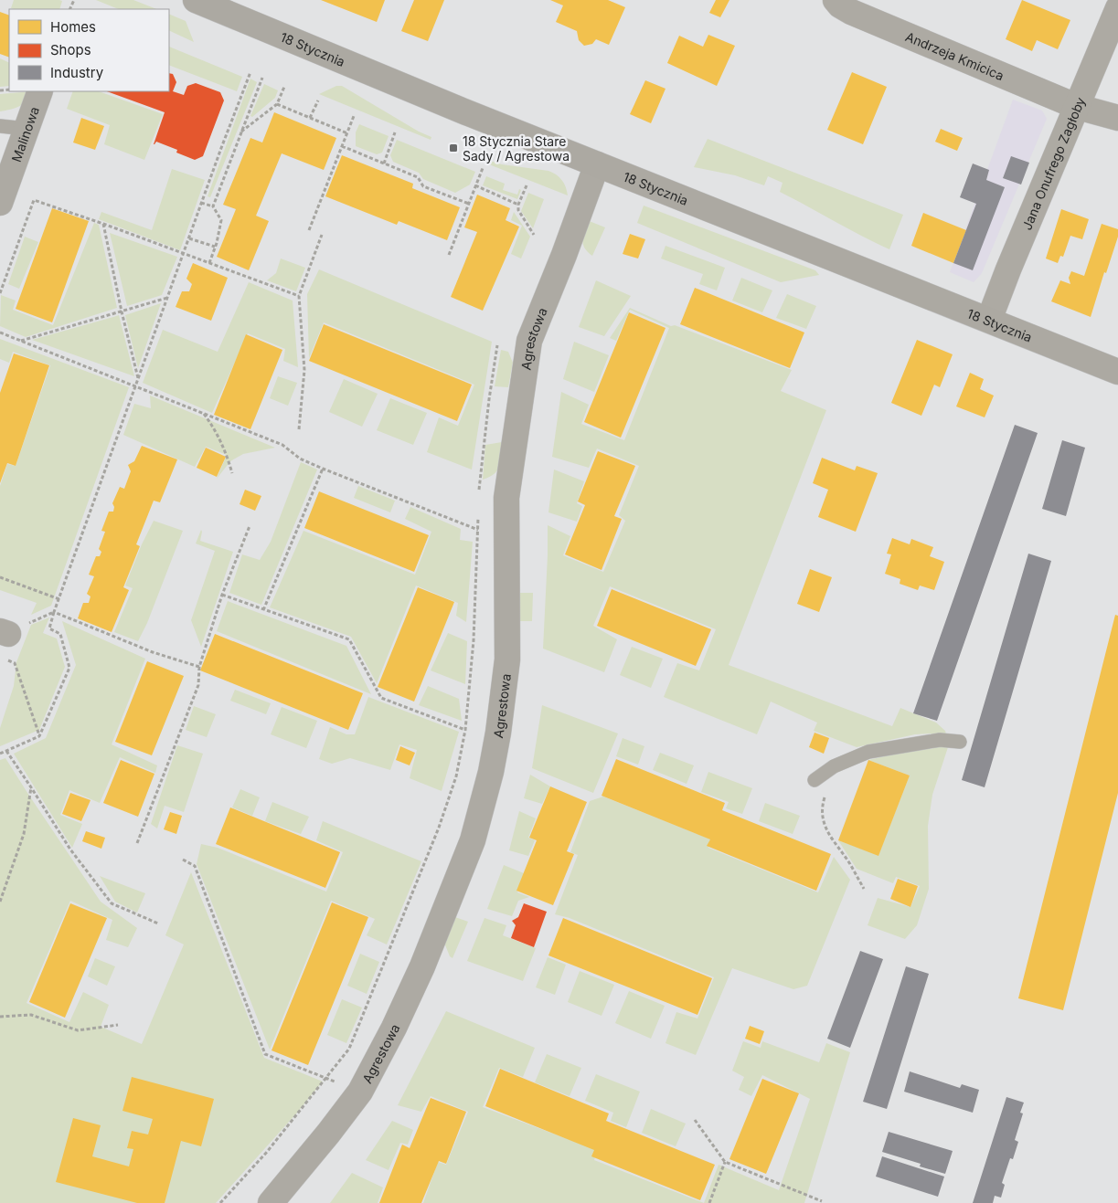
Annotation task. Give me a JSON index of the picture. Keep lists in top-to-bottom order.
{
  "streets": {
    "main road": ["18 Stycznia"],
    "street": [
      "Andrzeja Kmicica",
      "Malinowa",
      "Jana Onufrego Zagłoby",
      "Agrestowa"
    ]
  },
  "crossings": [
    ["18 Stycznia", "Jana Onufrego Zagłoby"],
    ["18 Stycznia", "Agrestowa"],
    ["Andrzeja Kmicica", "Jana Onufrego Zagłoby"]
  ],
  "places": {
    "transit": ["18 Stycznia Stare Sady / Agrestowa"]
  },
  "legend": ["Homes", "Shops", "Industry"]
}
